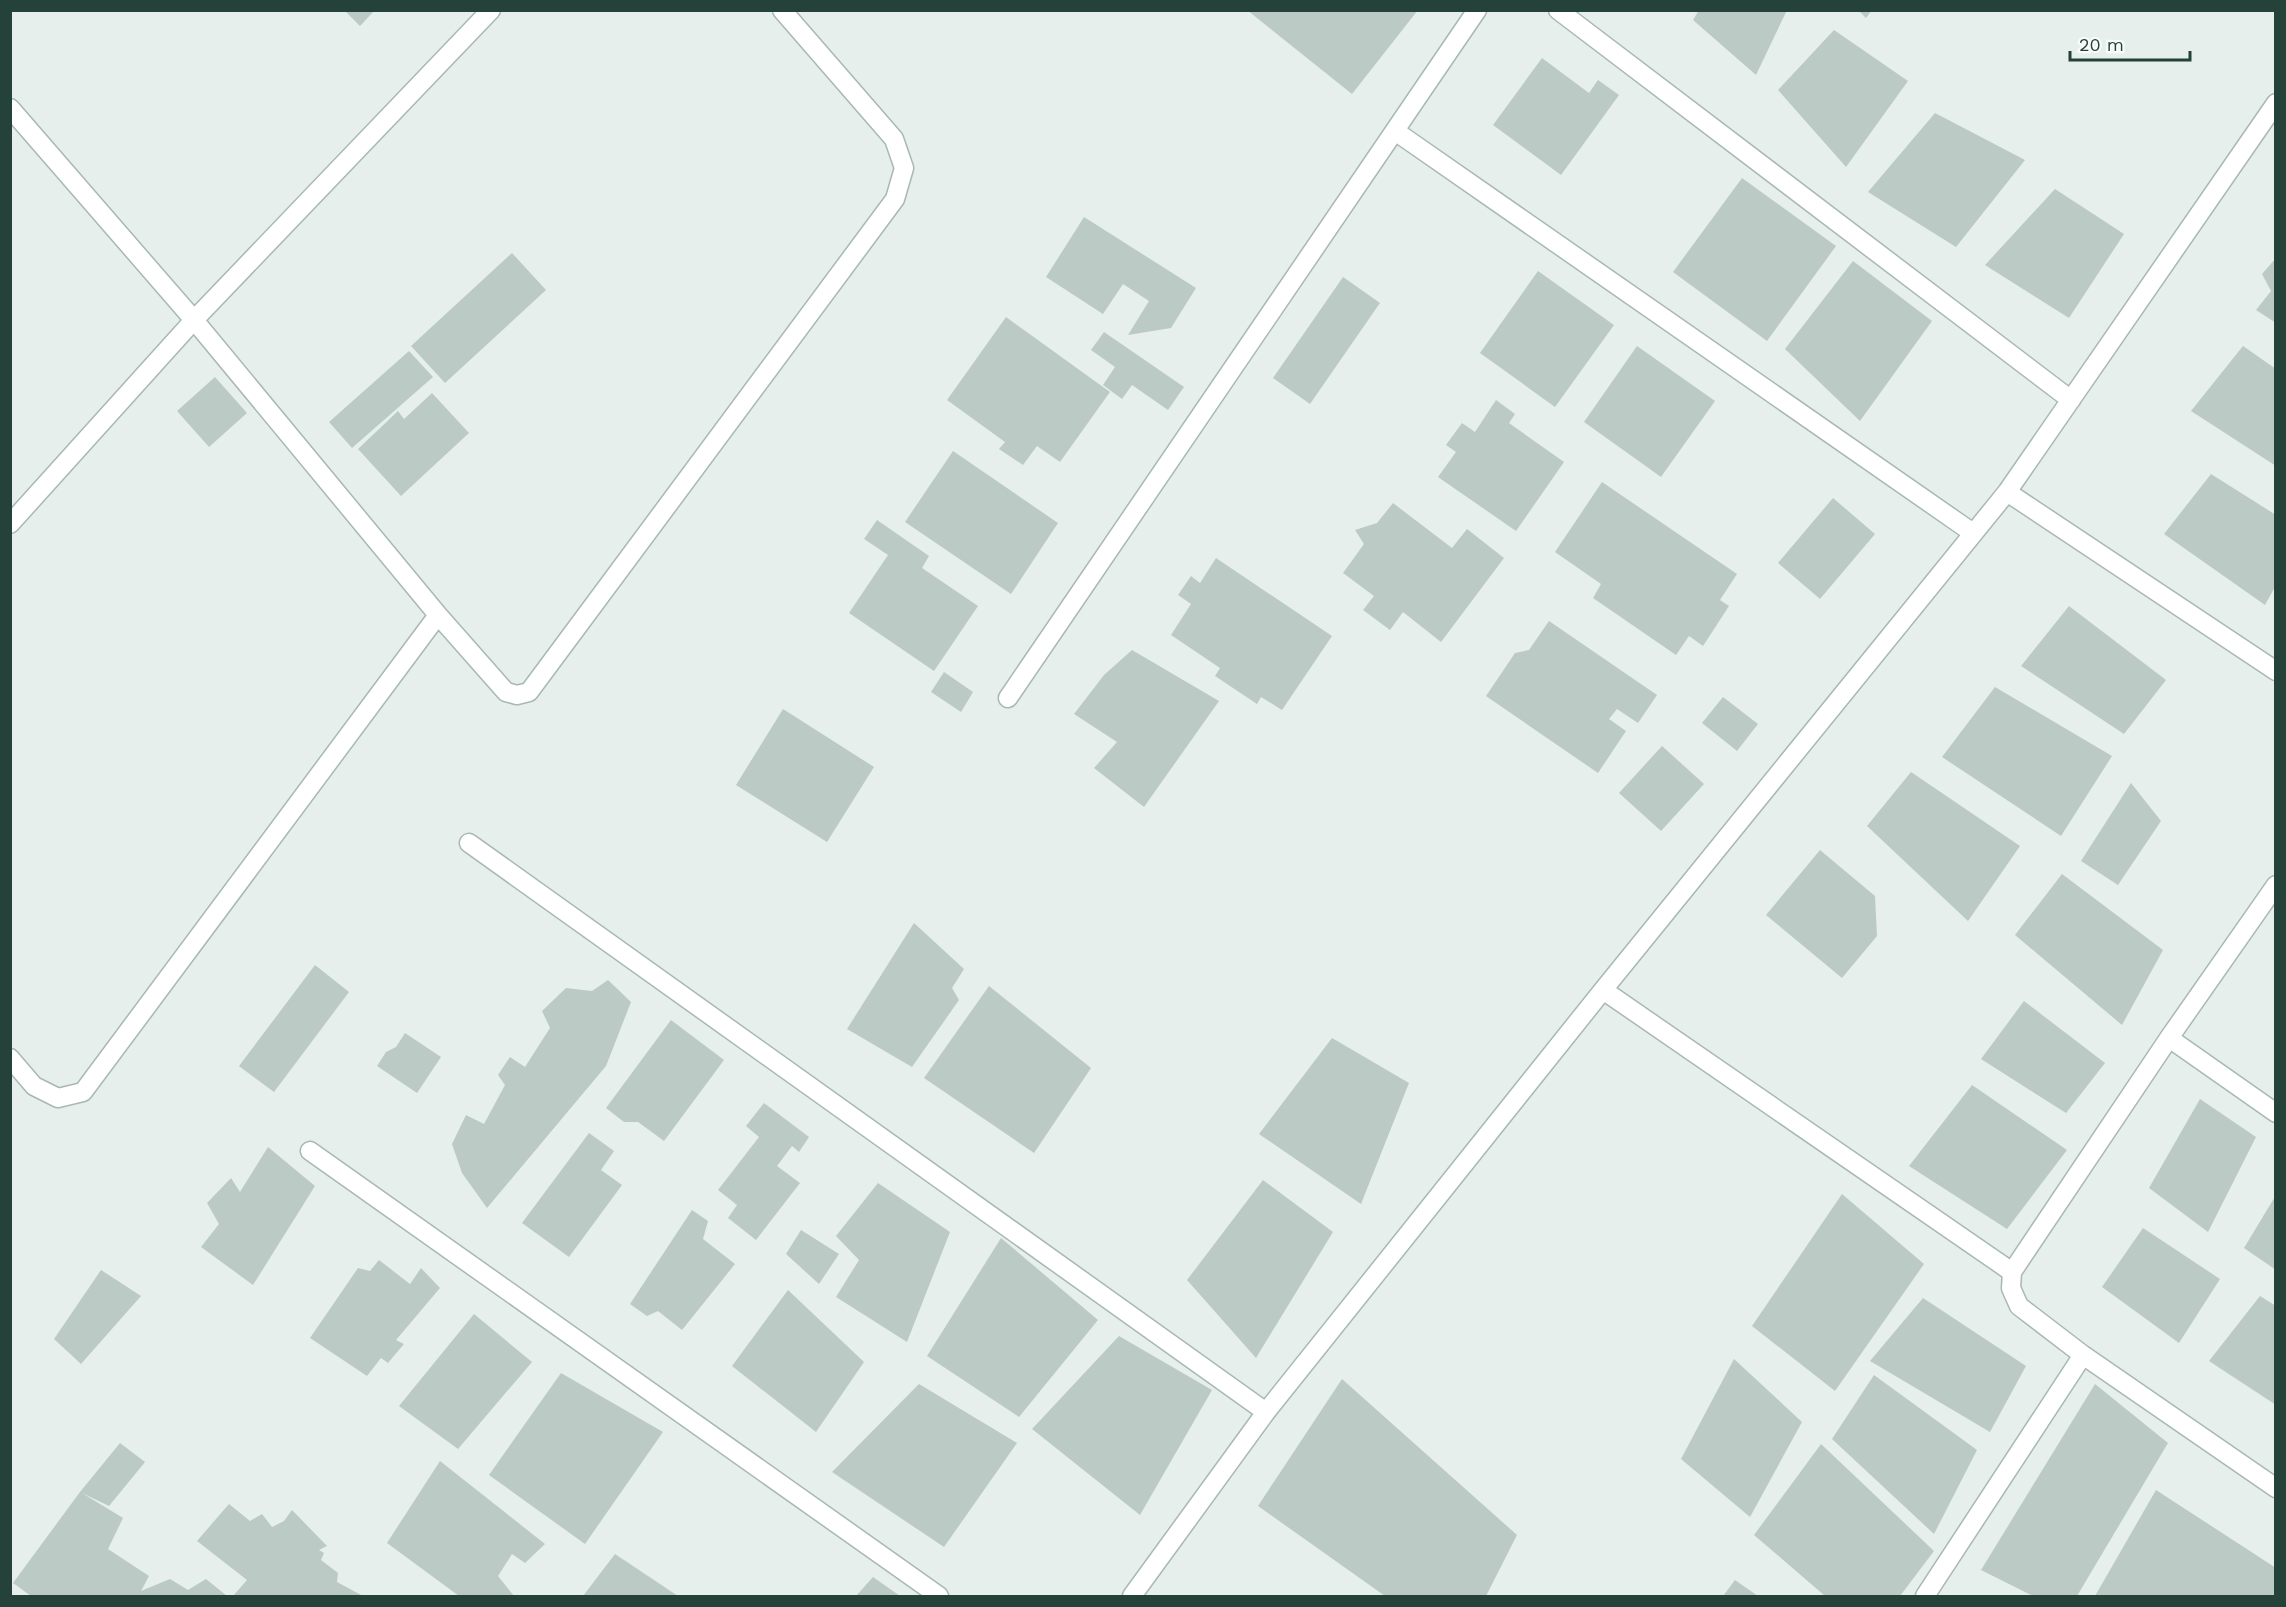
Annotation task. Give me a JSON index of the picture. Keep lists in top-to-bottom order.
{
  "scale_bar": "20 m"
}
